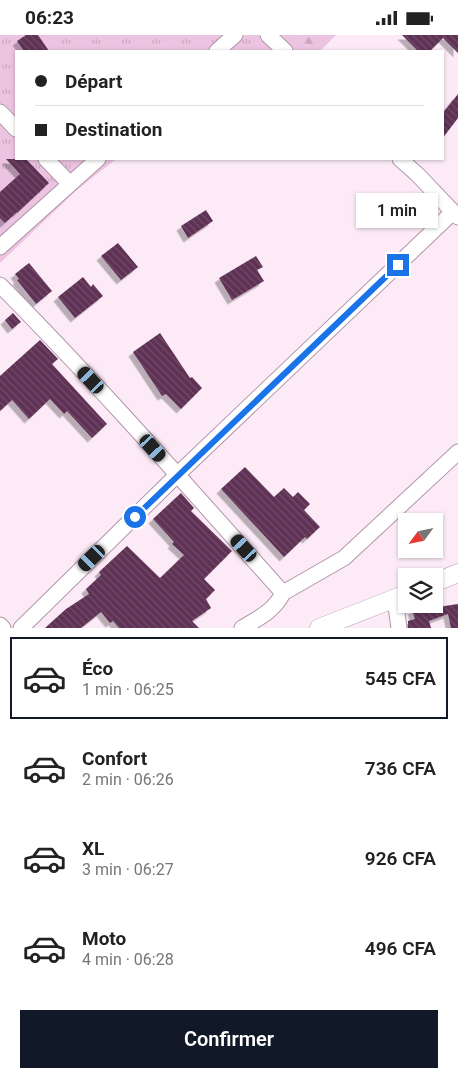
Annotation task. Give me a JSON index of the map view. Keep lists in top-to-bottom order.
{
  "north": "bottom left",
  "page": {
    "status": "06:23",
    "banner": ["Départ", "Destination"],
    "bubble": "1 min",
    "list": [
      {
        "name": "Éco",
        "note": "1 min · 06:25",
        "value": "545 CFA"
      },
      {
        "name": "Confort",
        "note": "2 min · 06:26",
        "value": "736 CFA"
      },
      {
        "name": "XL",
        "note": "3 min · 06:27",
        "value": "926 CFA"
      },
      {
        "name": "Moto",
        "note": "4 min · 06:28",
        "value": "496 CFA"
      }
    ],
    "buttons": "Confirmer"
  }
}
